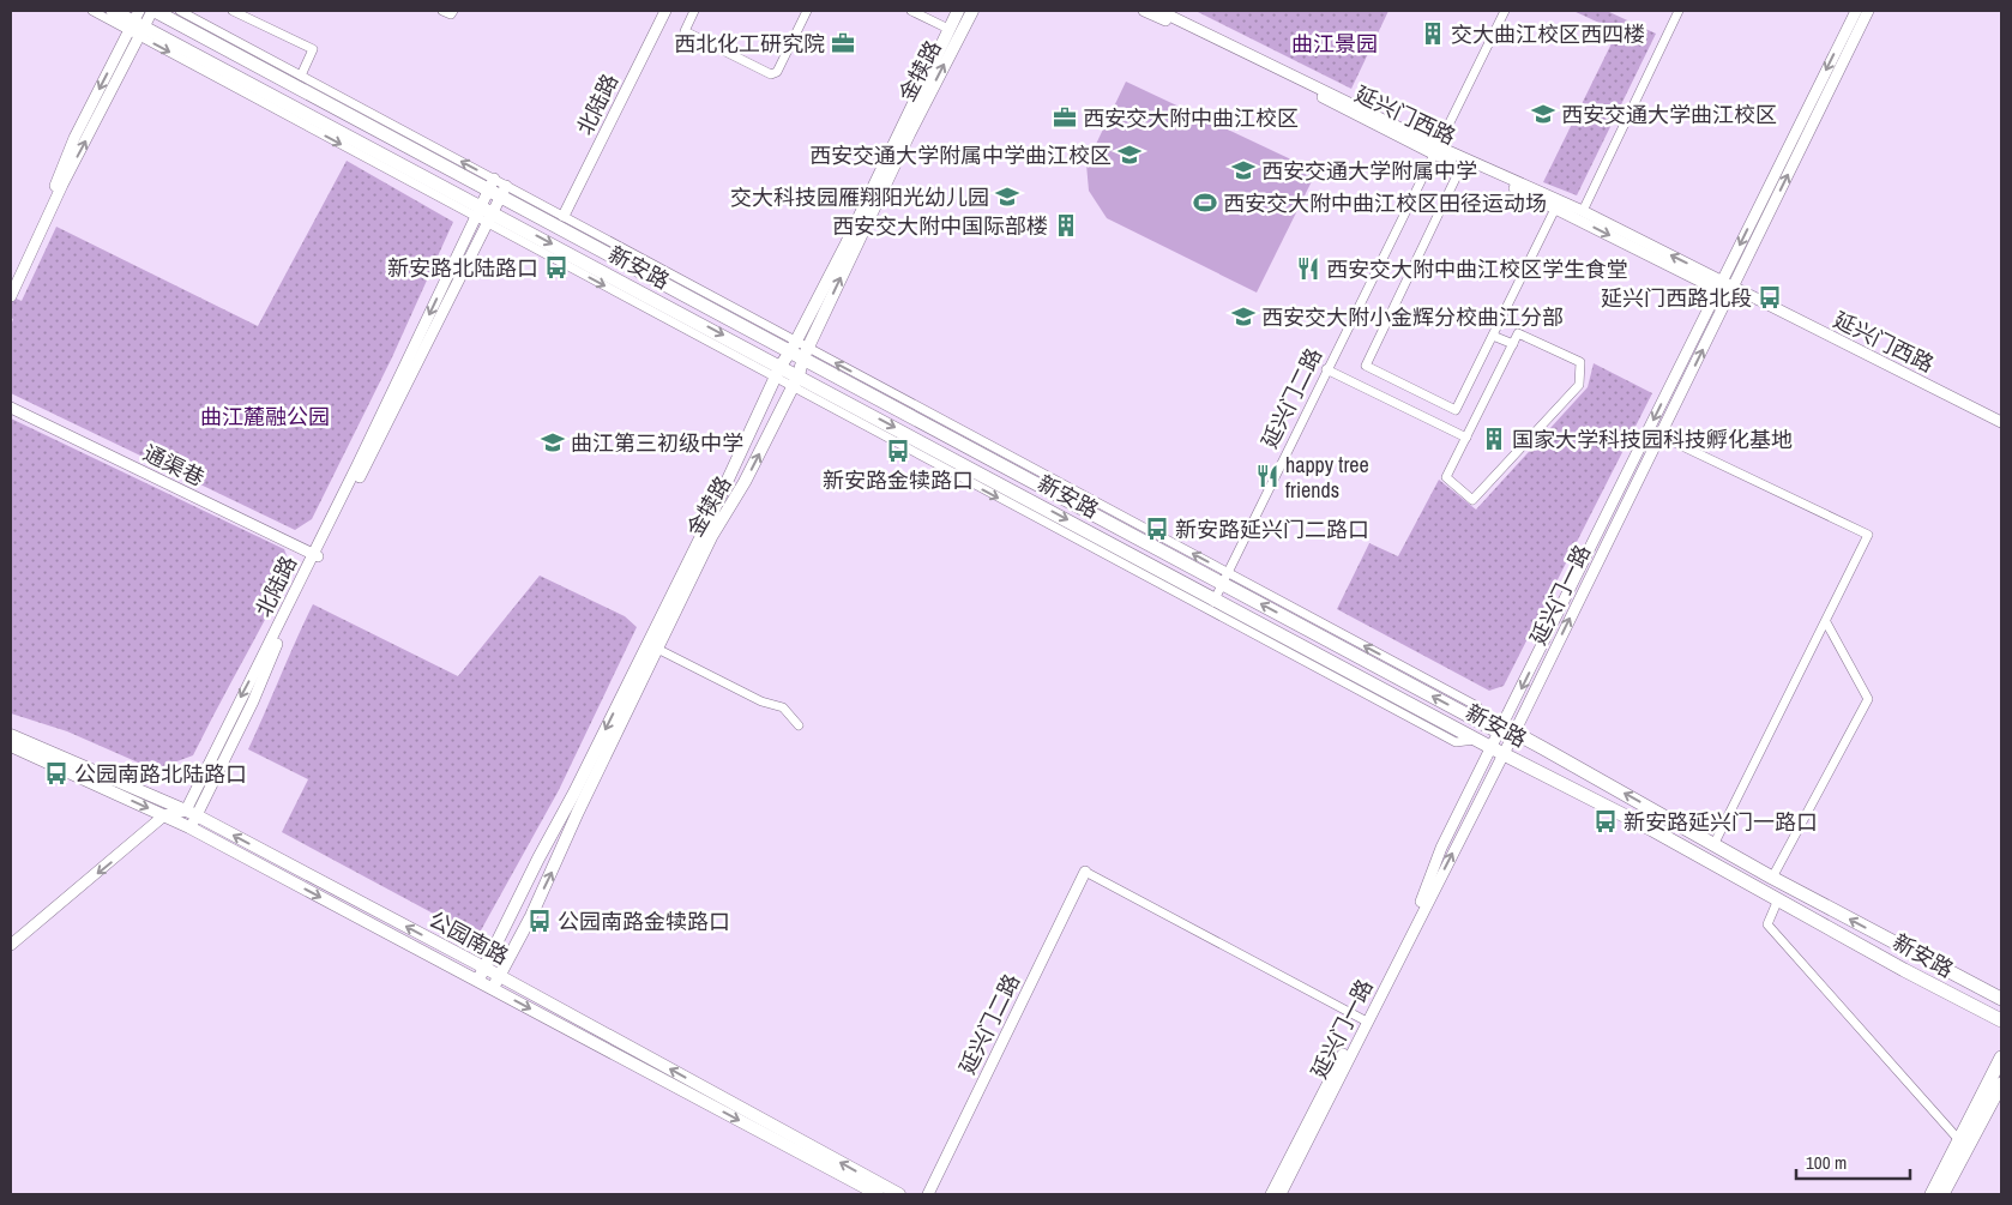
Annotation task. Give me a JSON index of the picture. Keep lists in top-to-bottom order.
{
  "streets": {
    "main road": ["金犊路", "新安路", "公园南路"],
    "street": [
      "北陆路",
      "延兴门西路",
      "延兴门二路",
      "通渠巷",
      "延兴门一路"
    ]
  },
  "crossings": [
    ["金犊路", "新安路"],
    ["金犊路", "公园南路"],
    ["北陆路", "新安路"],
    ["北陆路", "通渠巷"],
    ["北陆路", "公园南路"],
    ["延兴门西路", "延兴门二路"],
    ["延兴门西路", "延兴门一路"],
    ["新安路", "延兴门二路"],
    ["新安路", "延兴门一路"]
  ],
  "parks": ["曲江景园", "曲江麓融公园"],
  "places": {
    "building": ["交大曲江校区西四楼", "西安交大附中国际部楼", "国家大学科技园科技孵化基地"],
    "office": ["西北化工研究院", "西安交大附中曲江校区"],
    "school or university": [
      "西安交通大学曲江校区",
      "西安交通大学附属中学曲江校区",
      "西安交通大学附属中学",
      "交大科技园雁翔阳光幼儿园",
      "西安交大附小金辉分校曲江分部",
      "曲江第三初级中学"
    ],
    "sports": ["西安交大附中曲江校区田径运动场"],
    "bus stop": [
      "新安路北陆路口",
      "延兴门西路北段",
      "新安路金犊路口",
      "新安路延兴门二路口",
      "公园南路北陆路口",
      "新安路延兴门一路口",
      "公园南路金犊路口"
    ],
    "restaurant": ["西安交大附中曲江校区学生食堂", "happy tree friends"]
  },
  "scale_bar": "100 m"
}
